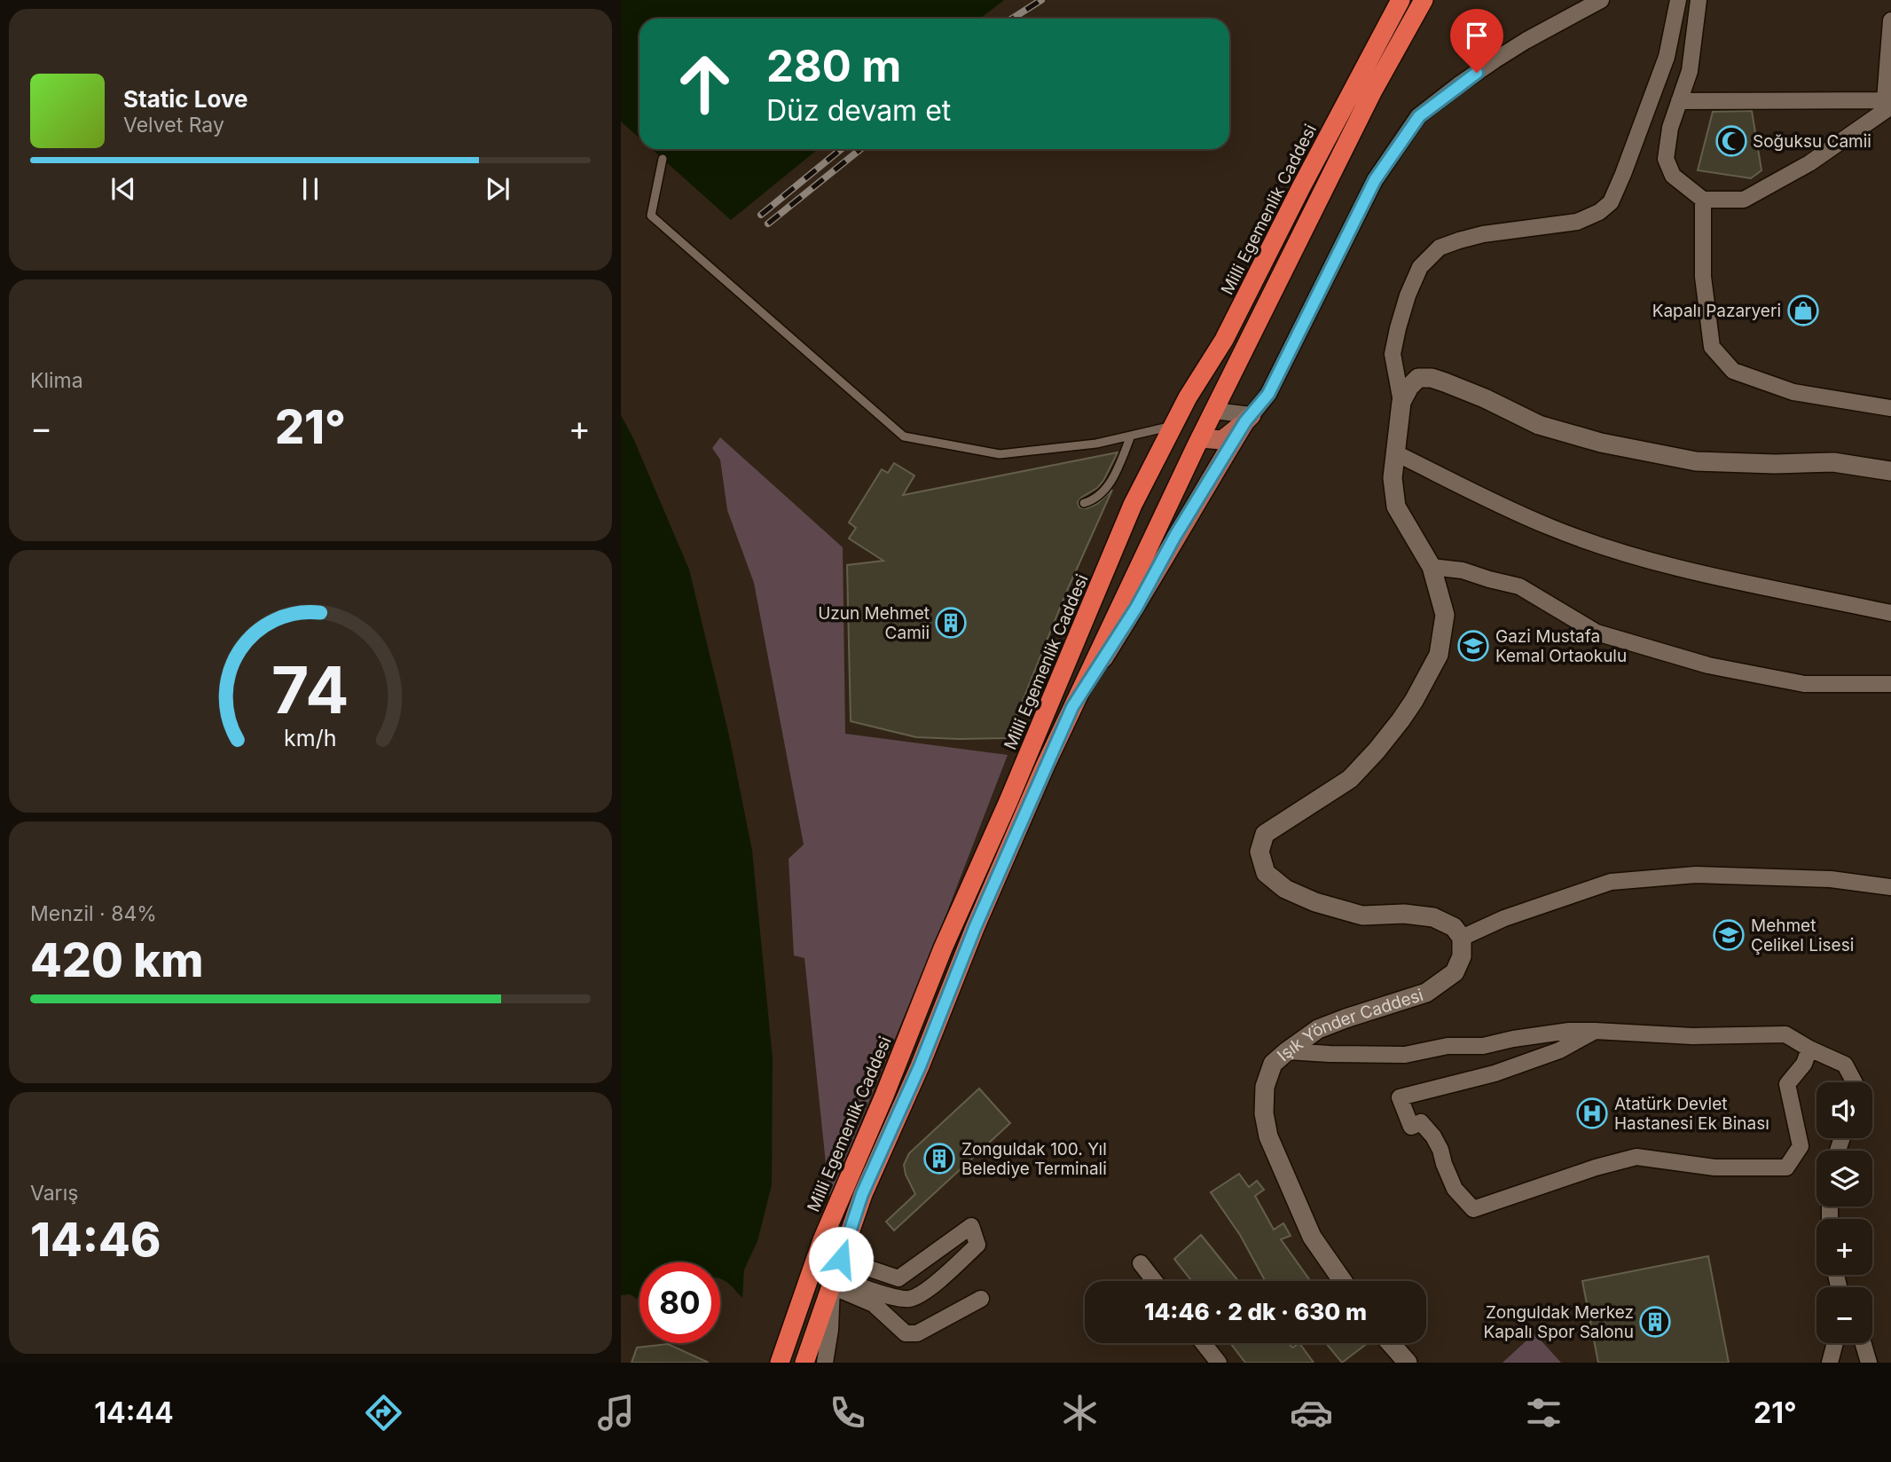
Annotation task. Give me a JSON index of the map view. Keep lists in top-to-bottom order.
{
  "streets": {
    "highway": ["Milli Egemenlik Caddesi"],
    "street": ["Işık Yönder Caddesi"]
  },
  "places": {
    "mosque": ["Soğuksu Camii"],
    "shop": ["Kapalı Pazaryeri"],
    "building": ["Uzun Mehmet Camii", "Zonguldak 100. Yıl Belediye Terminali", "Zonguldak Merkez Kapalı Spor Salonu"],
    "school or university": ["Gazi Mustafa Kemal Ortaokulu", "Mehmet Çelikel Lisesi"],
    "hospital": ["Atatürk Devlet Hastanesi Ek Binası"]
  },
  "page": {
    "turn": ["280 m", "Düz devam et"],
    "song": ["Static Love", "Velvet Ray"],
    "tile": [
      "Klima",
      ["Menzil · 84%", "420 km"],
      ["Varış", "14:46"]
    ],
    "heat": ["−", "21°", "+"],
    "map_buttons": ["+", "−"],
    "limit": "80",
    "trip": "14:46 · 2 dk · 630 m",
    "tabs": ["14:44", "21°"],
    "gauge": ["74", "km/h"]
  }
}
